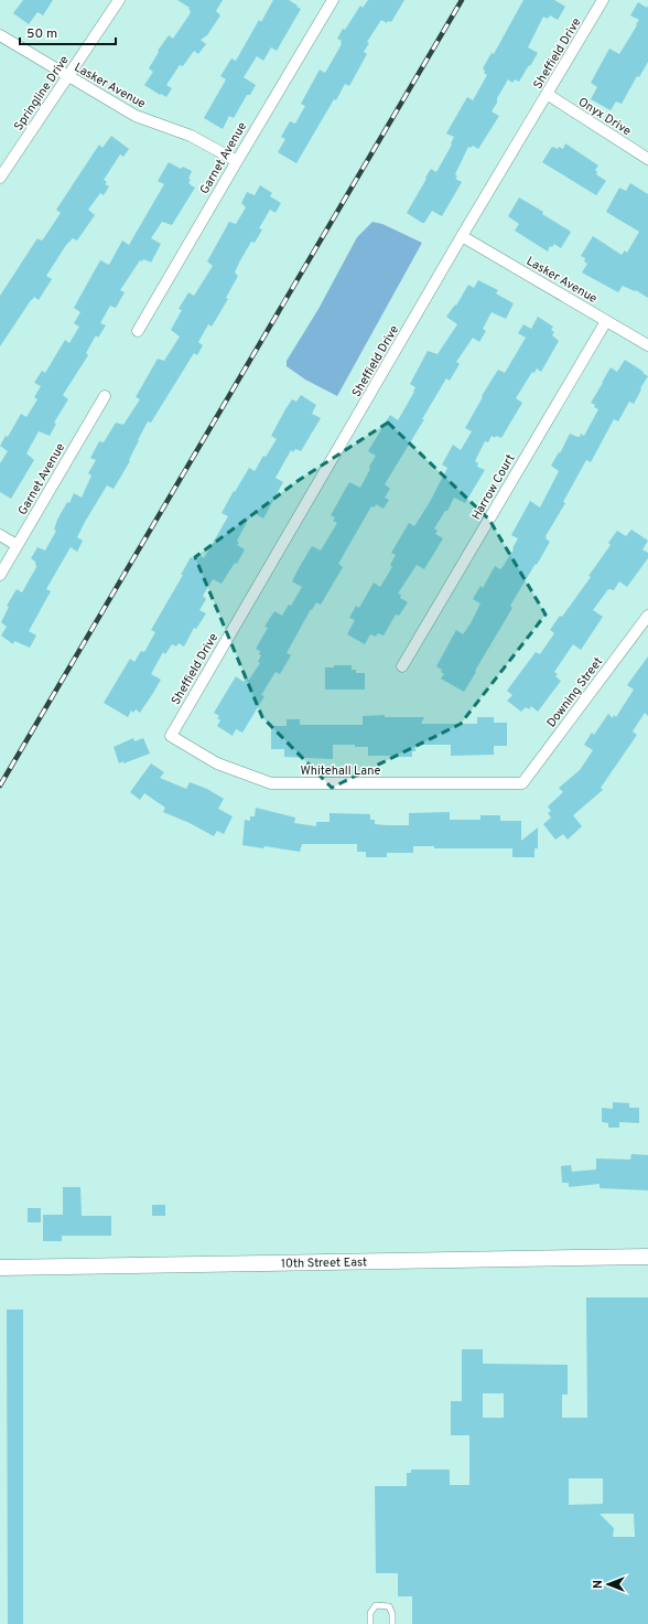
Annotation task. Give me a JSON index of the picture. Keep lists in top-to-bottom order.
{
  "streets": {
    "main road": ["10th Street East"],
    "street": [
      "Sheffield Drive",
      "Lasker Avenue",
      "Springline Drive",
      "Onyx Drive",
      "Garnet Avenue",
      "Harrow Court",
      "Downing Street",
      "Whitehall Lane"
    ]
  },
  "crossings": [
    ["Sheffield Drive", "Lasker Avenue"],
    ["Sheffield Drive", "Onyx Drive"],
    ["Sheffield Drive", "Whitehall Lane"],
    ["Lasker Avenue", "Springline Drive"],
    ["Lasker Avenue", "Garnet Avenue"],
    ["Lasker Avenue", "Harrow Court"],
    ["Downing Street", "Whitehall Lane"]
  ],
  "scale_bar": "50 m",
  "north": "left"
}
